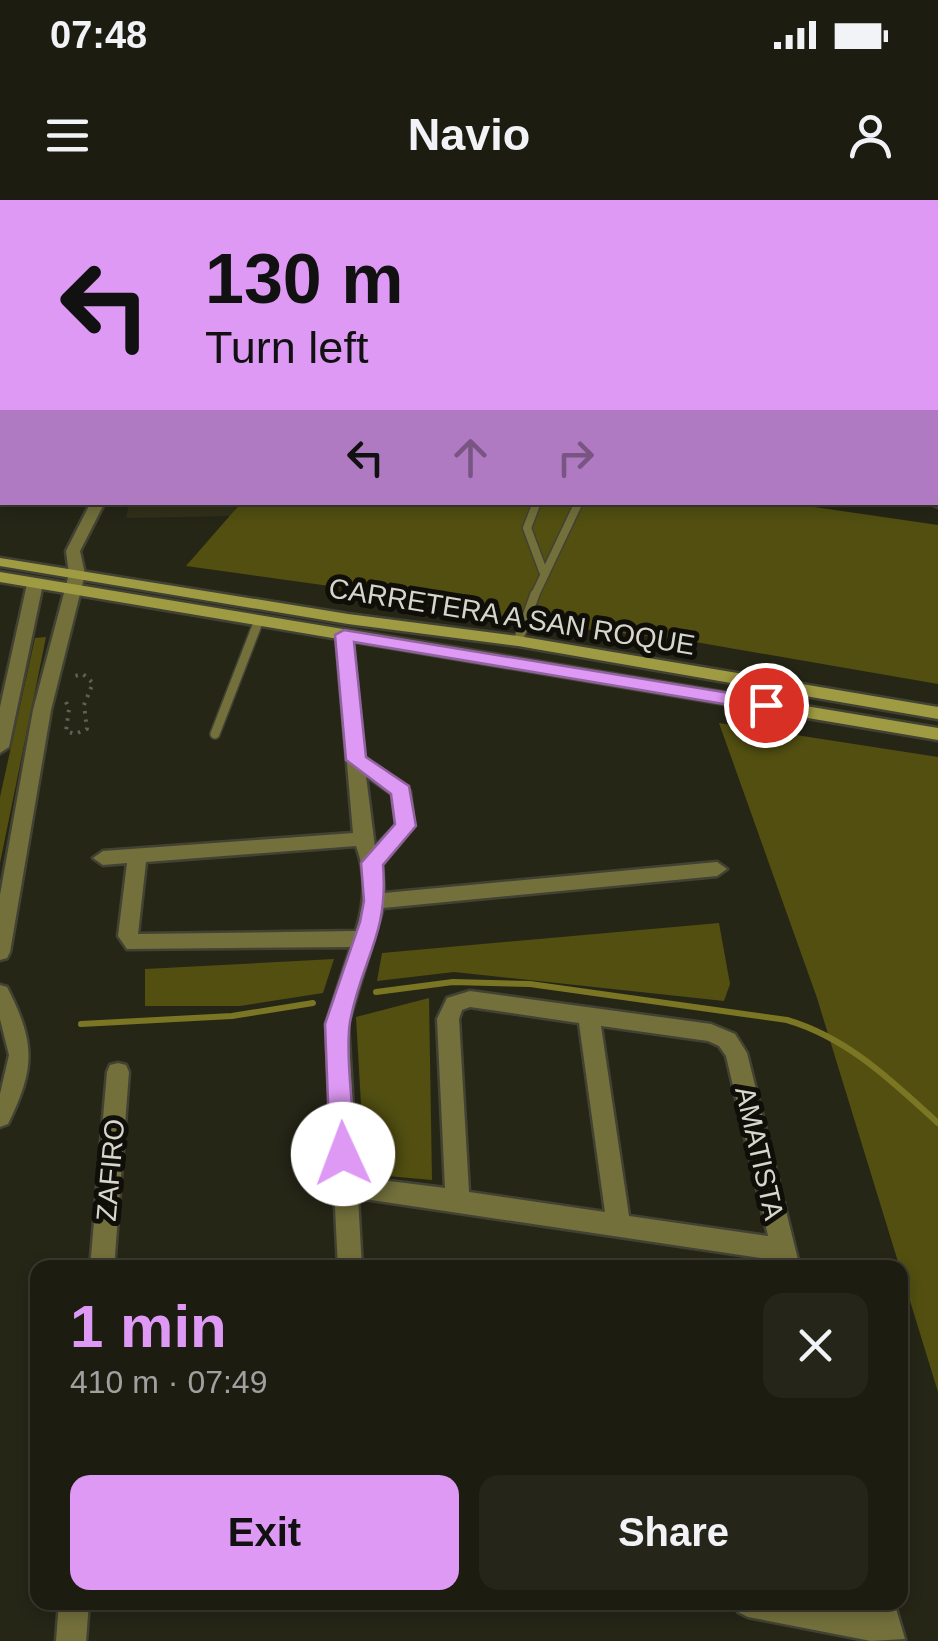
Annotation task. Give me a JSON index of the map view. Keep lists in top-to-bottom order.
{
  "streets": {
    "main road": ["CARRETERA A SAN ROQUE"],
    "street": ["AMATISTA", "ZAFIRO"]
  },
  "page": {
    "status": "07:48",
    "header": "Navio",
    "turn": ["130 m", "Turn left"],
    "heading": ["1 min", "410 m · 07:49"],
    "buttons": ["Exit", "Share"]
  }
}
